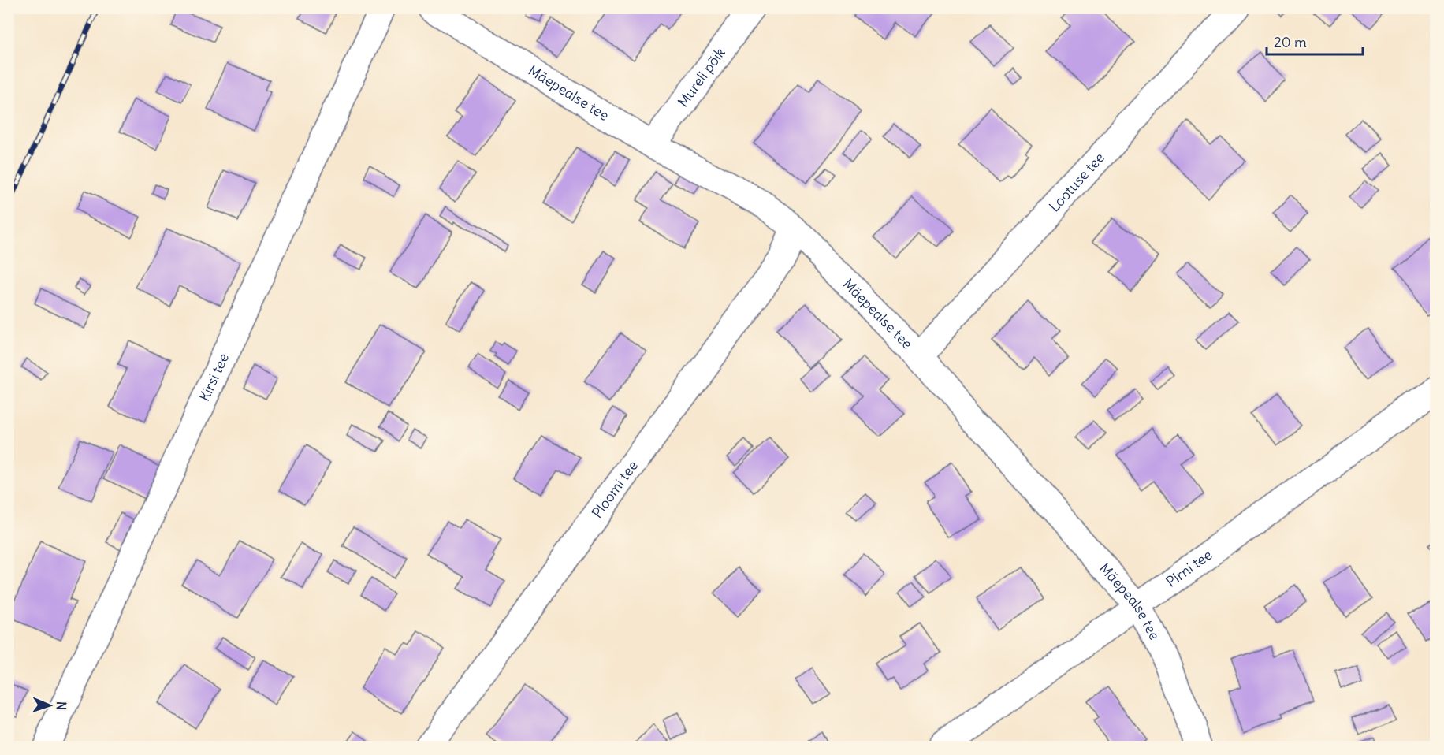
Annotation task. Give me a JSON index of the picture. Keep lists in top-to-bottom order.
{
  "streets": {
    "street": [
      "Mureli põik",
      "Mäepealse tee",
      "Lootuse tee",
      "Kirsi tee",
      "Ploomi tee",
      "Pirni tee"
    ]
  },
  "crossings": [
    ["Mureli põik", "Mäepealse tee"],
    ["Mäepealse tee", "Lootuse tee"],
    ["Mäepealse tee", "Ploomi tee"],
    ["Mäepealse tee", "Pirni tee"]
  ],
  "scale_bar": "20 m",
  "north": "right"
}
